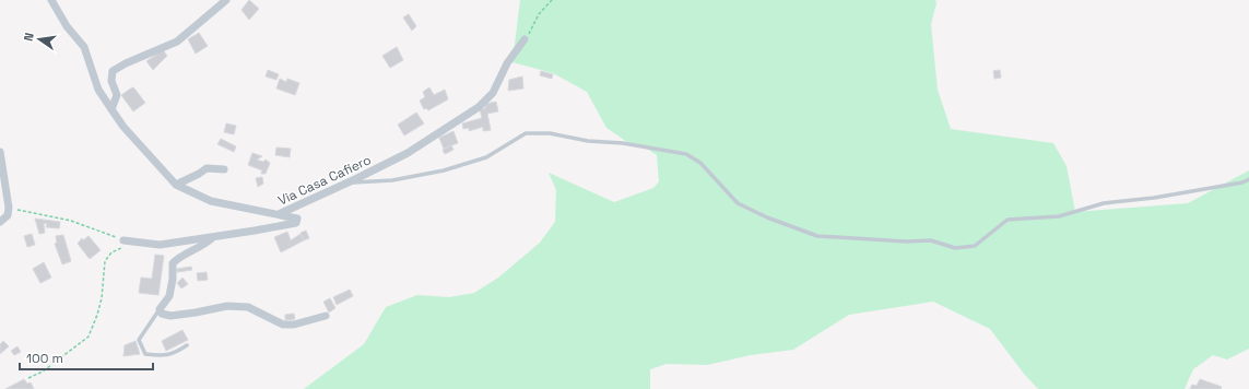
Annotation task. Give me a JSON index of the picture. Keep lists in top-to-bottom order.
{
  "streets": {
    "street": ["Via Casa Cafiero"]
  },
  "scale_bar": "100 m",
  "north": "left"
}
